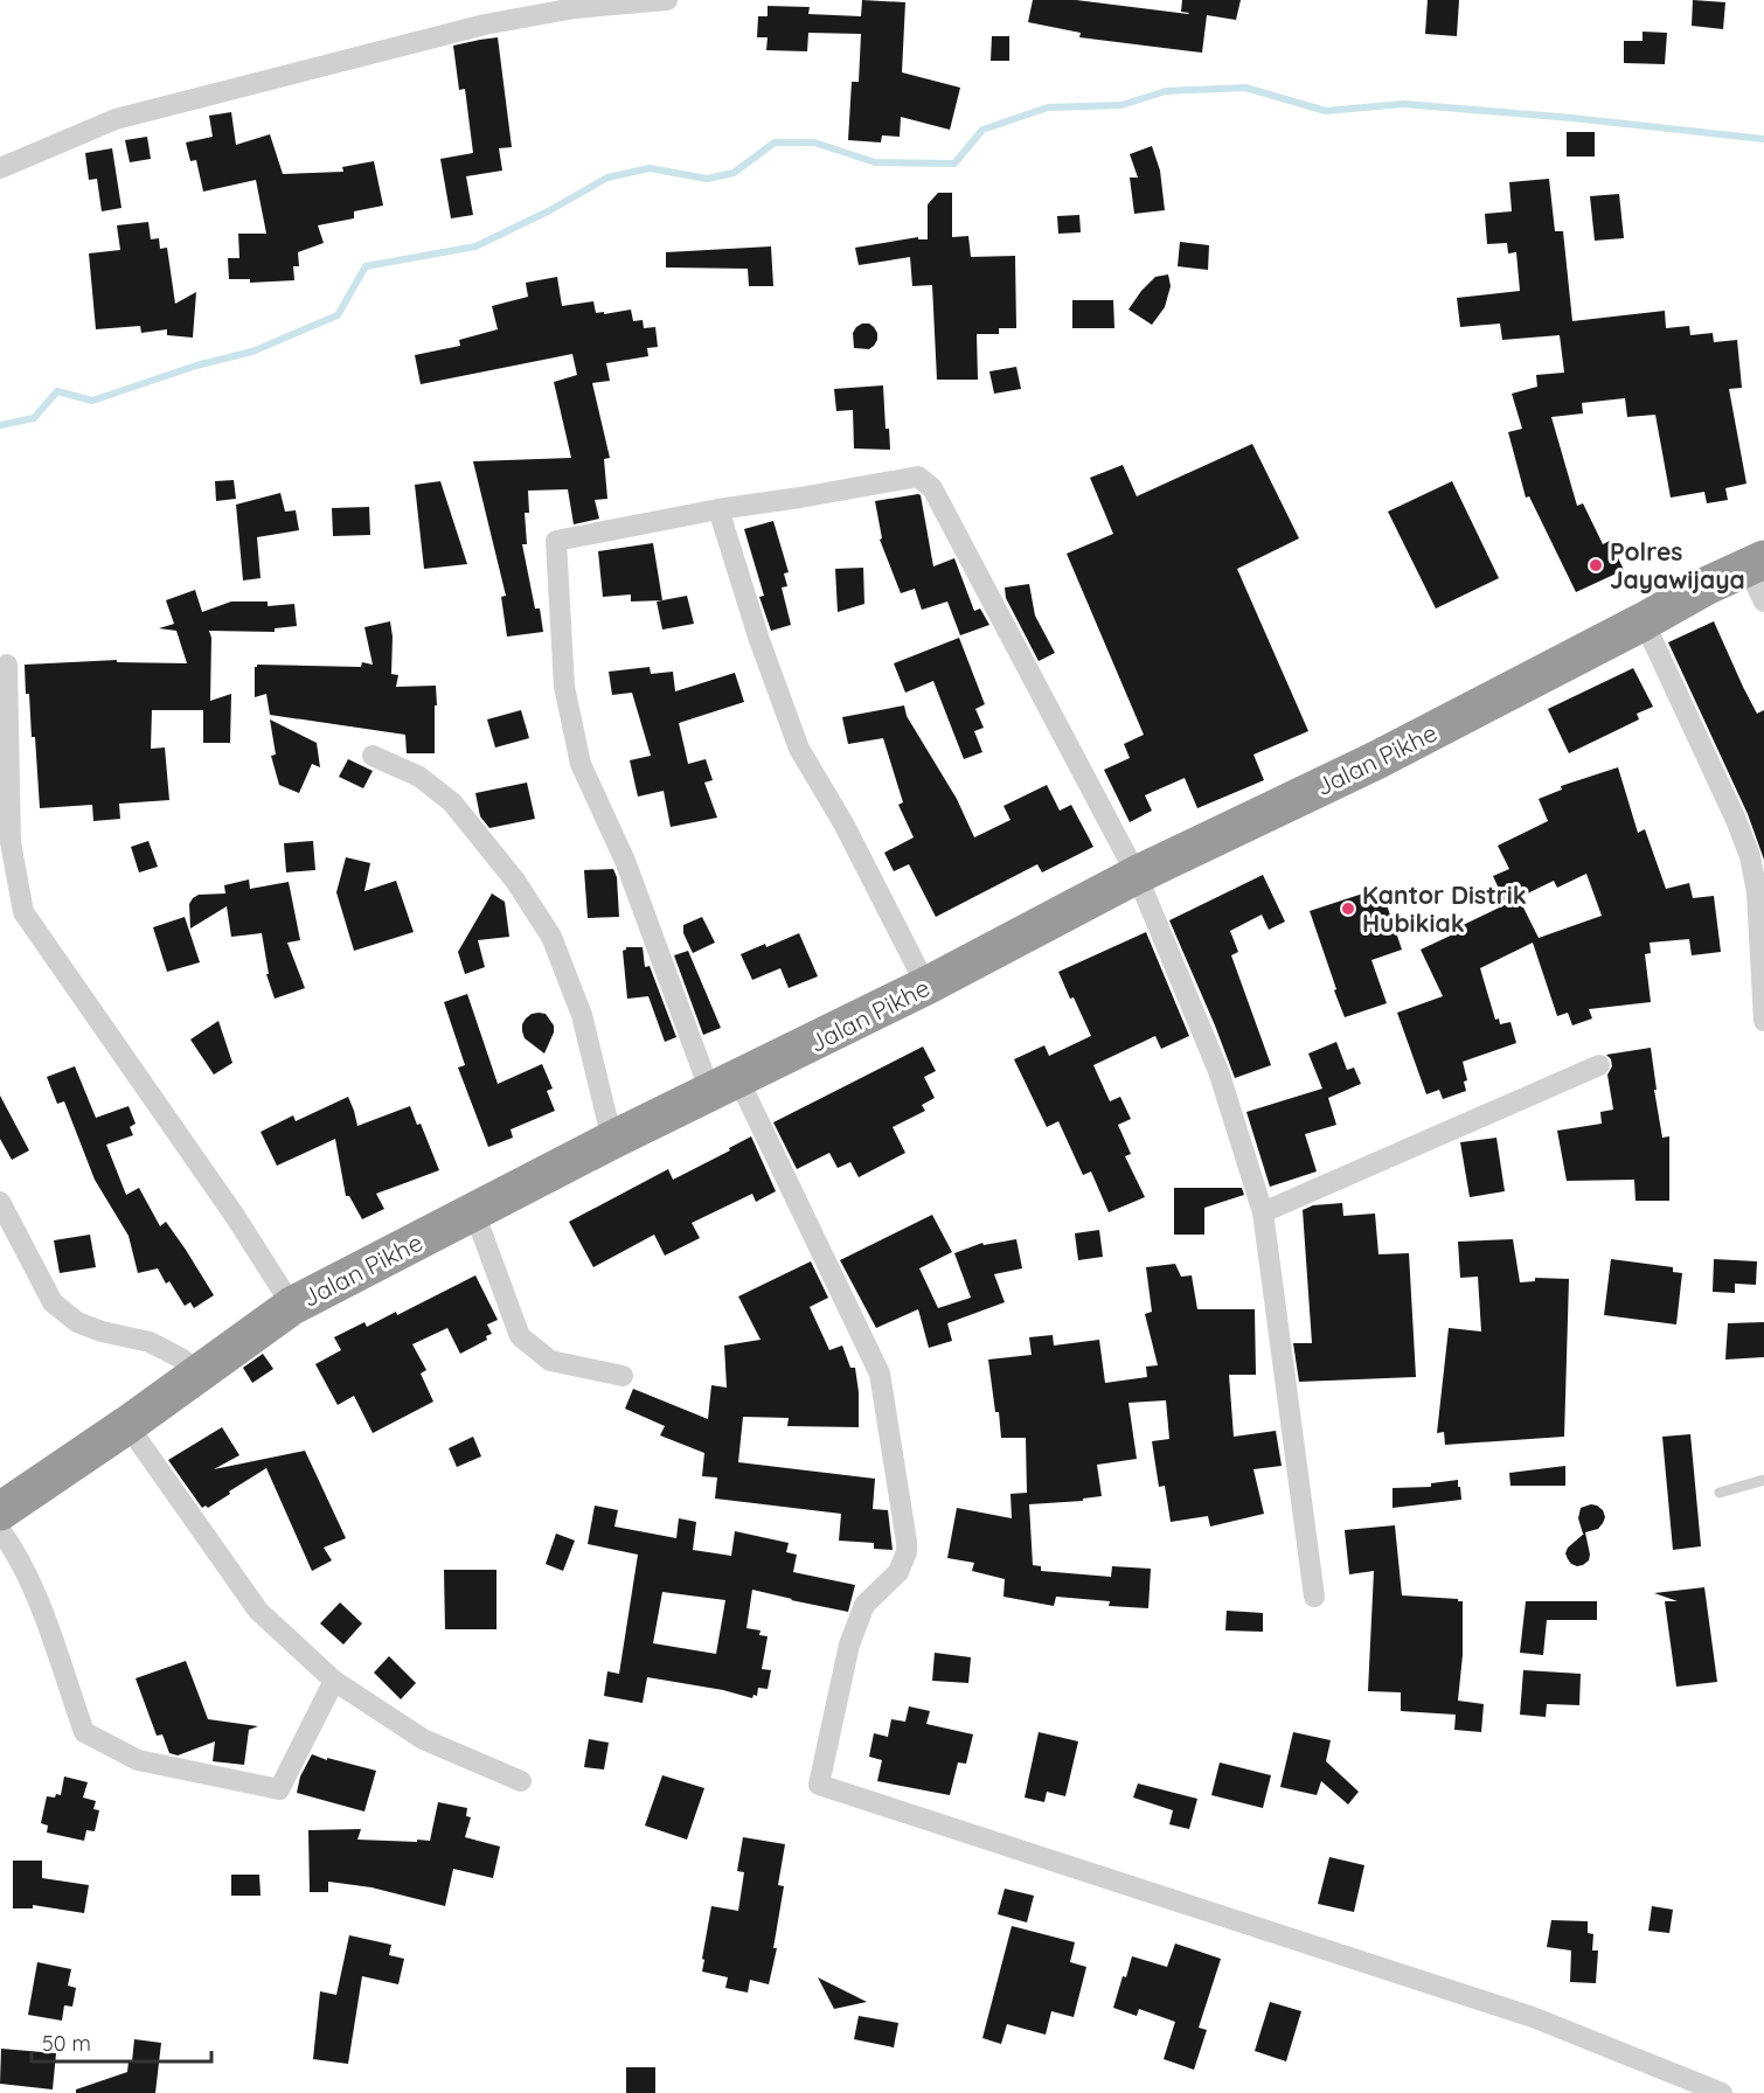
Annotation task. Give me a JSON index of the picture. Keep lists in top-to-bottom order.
{
  "streets": {
    "highway": ["Jalan Pikhe"]
  },
  "places": ["Polres Jayawijaya", "Kantor Distrik Hubikiak"],
  "scale_bar": "50 m"
}
